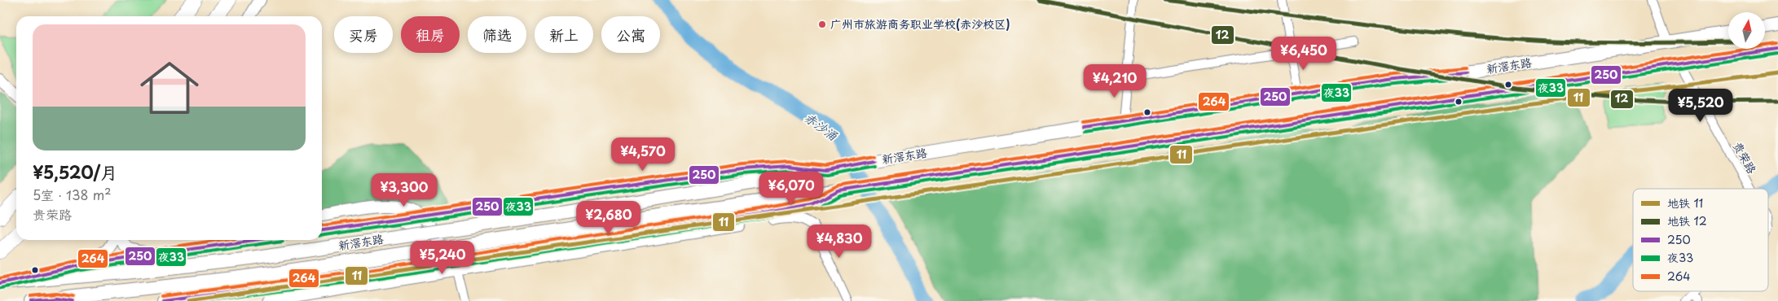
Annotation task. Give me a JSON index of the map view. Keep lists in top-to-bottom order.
{
  "streets": {
    "highway": ["新滘东路"],
    "street": ["贵荣路"]
  },
  "crossings": [
    ["新滘东路", "贵荣路"]
  ],
  "water": ["赤沙涌"],
  "places": ["广州市旅游商务职业学校(赤沙校区)"],
  "lines": [
    "metro line 12",
    "transit line 264",
    "transit line 250",
    "transit line 夜33",
    "metro line 11"
  ],
  "legend": [
    "地铁 11",
    "地铁 12",
    "250",
    "夜33",
    "264"
  ],
  "north": "top",
  "page": {
    "chip": [
      "买房",
      "租房",
      "筛选",
      "新上",
      "公寓"
    ],
    "list": [
      {
        "name": "¥5,520/月",
        "note": "5室 · 138 m² · 贵荣路"
      }
    ],
    "price": [
      "¥6,450",
      "¥4,210",
      "¥5,520",
      "¥4,570",
      "¥6,070",
      "¥3,300",
      "¥2,680",
      "¥4,830",
      "¥5,240"
    ]
  }
}
